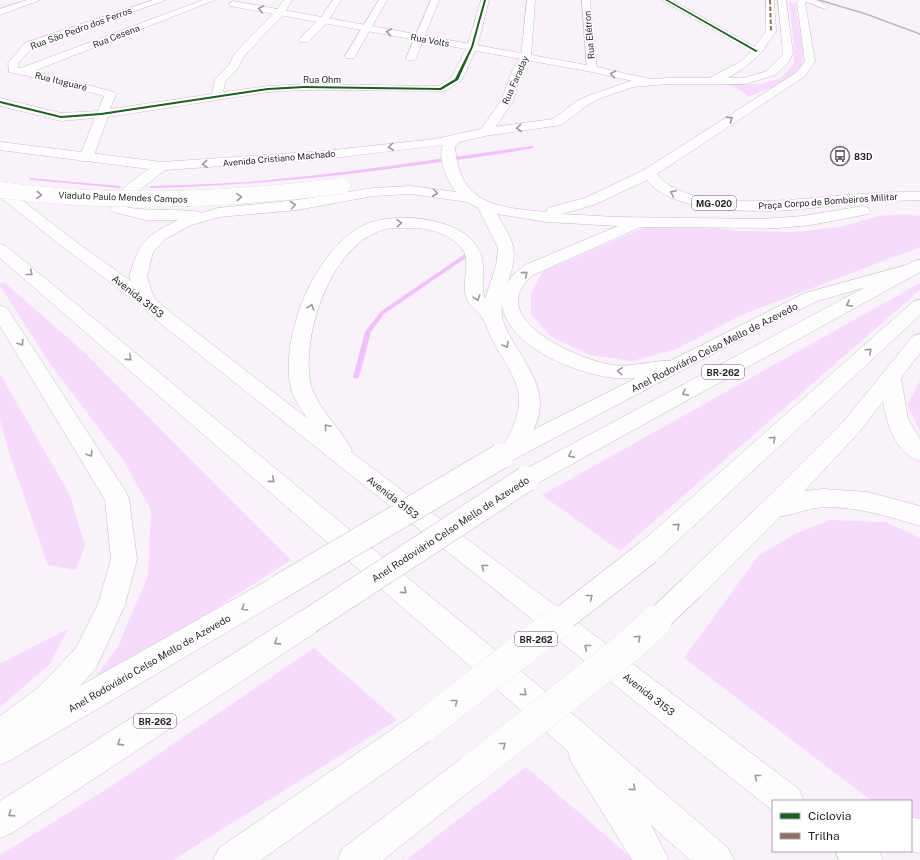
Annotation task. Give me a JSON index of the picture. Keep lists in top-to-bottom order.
{
  "streets": {
    "main road": [
      "Rua São Pedro dos Ferros",
      "Rua Elétron",
      "Rua Cesena",
      "Rua Volts",
      "Rua Ohm",
      "Rua Faraday",
      "Rua Itaguaré",
      "Avenida Cristiano Machado",
      "Viaduto Paulo Mendes Campos",
      "Praça Corpo de Bombeiros Militar",
      "MG-020",
      "Avenida 3153",
      "Anel Rodoviário Celso Mello de Azevedo",
      "BR-262"
    ]
  },
  "crossings": [
    ["Rua São Pedro dos Ferros", "Rua Cesena"],
    ["Rua São Pedro dos Ferros", "Rua Itaguaré"],
    ["Rua Elétron", "Rua Volts"],
    ["Rua Cesena", "Rua Volts"],
    ["Rua Cesena", "Rua Itaguaré"],
    ["Rua Volts", "Rua Ohm"],
    ["Rua Volts", "Rua Faraday"],
    ["Rua Volts", "Avenida Cristiano Machado"],
    ["Rua Ohm", "Rua Itaguaré"],
    ["Rua Faraday", "Avenida Cristiano Machado"],
    ["Viaduto Paulo Mendes Campos", "Avenida 3153"]
  ],
  "one_way": ["Rua Volts", "Avenida Cristiano Machado", "Viaduto Paulo Mendes Campos"],
  "places": {
    "bus stop": ["83D"]
  },
  "legend": ["Ciclovia", "Trilha"]
}
